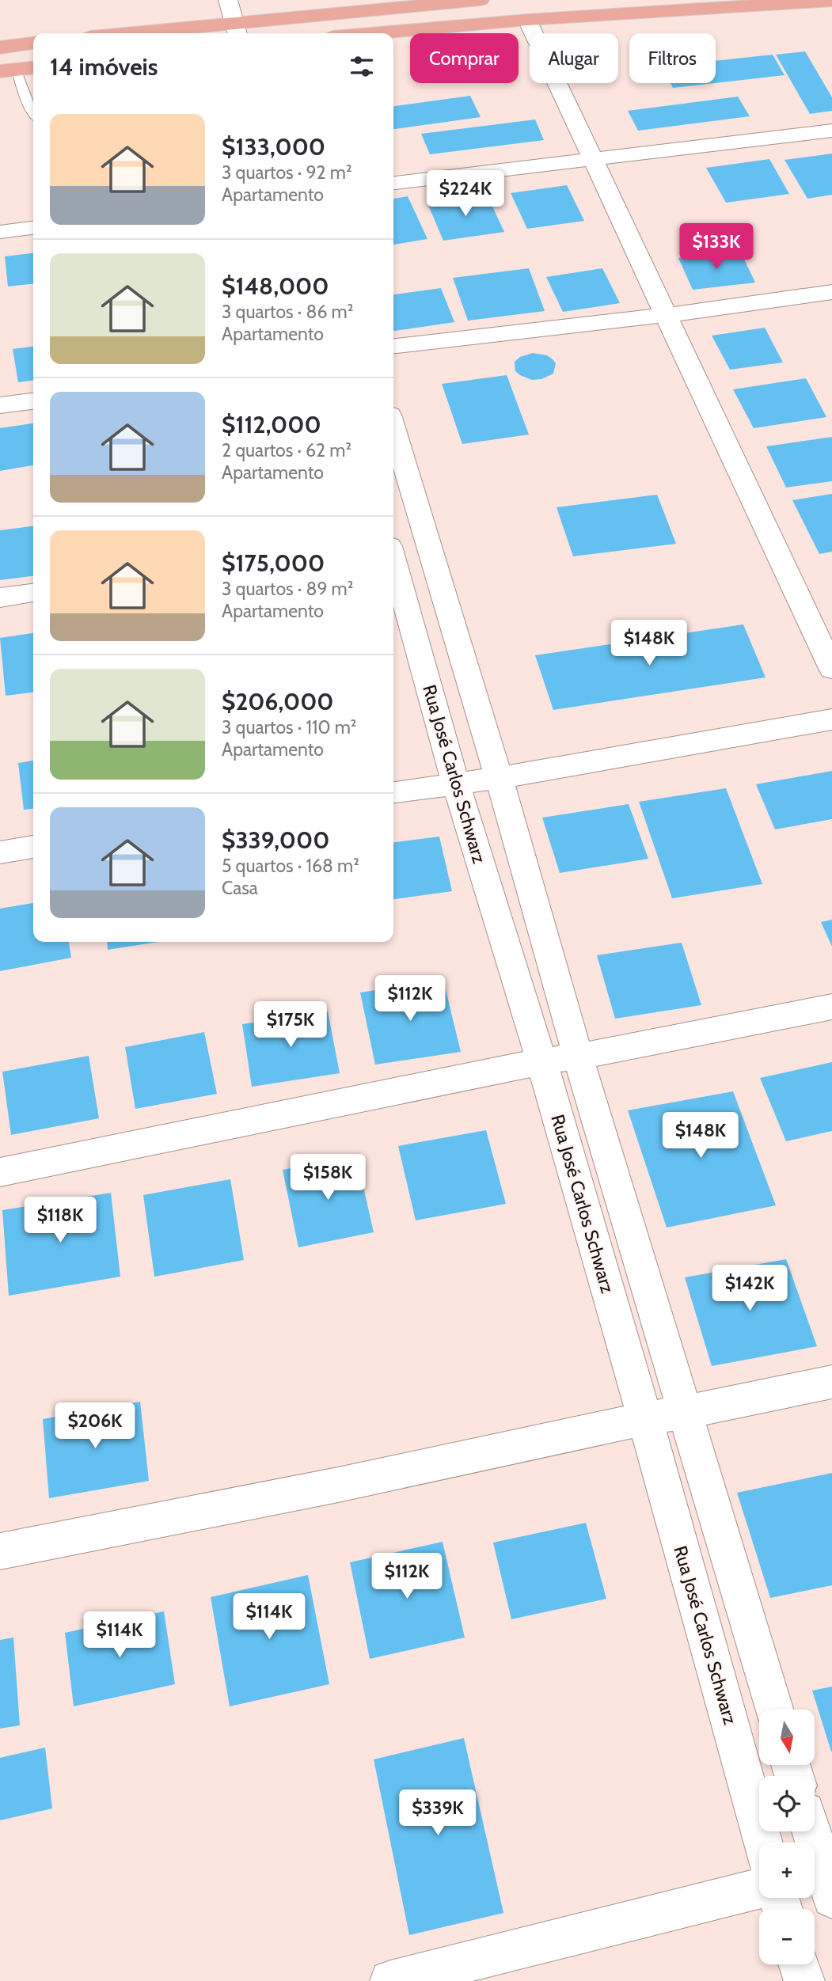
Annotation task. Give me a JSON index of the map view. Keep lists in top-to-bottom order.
{
  "streets": {
    "street": ["Rua José Carlos Schwarz"]
  },
  "north": "bottom",
  "page": {
    "chip": ["Comprar", "Alugar", "Filtros"],
    "heading": "14 imóveis",
    "list": [
      {
        "name": "$133,000",
        "note": "3 quartos · 92 m² · Apartamento"
      },
      {
        "name": "$148,000",
        "note": "3 quartos · 86 m² · Apartamento"
      },
      {
        "name": "$112,000",
        "note": "2 quartos · 62 m² · Apartamento"
      },
      {
        "name": "$175,000",
        "note": "3 quartos · 89 m² · Apartamento"
      },
      {
        "name": "$206,000",
        "note": "3 quartos · 110 m² · Apartamento"
      },
      {
        "name": "$339,000",
        "note": "5 quartos · 168 m² · Casa"
      }
    ],
    "price": [
      "$224K",
      "$133K",
      "$148K",
      "$112K",
      "$175K",
      "$148K",
      "$158K",
      "$118K",
      "$142K",
      "$206K",
      "$112K",
      "$114K",
      "$114K",
      "$339K"
    ],
    "map_buttons": ["+", "−"]
  }
}
